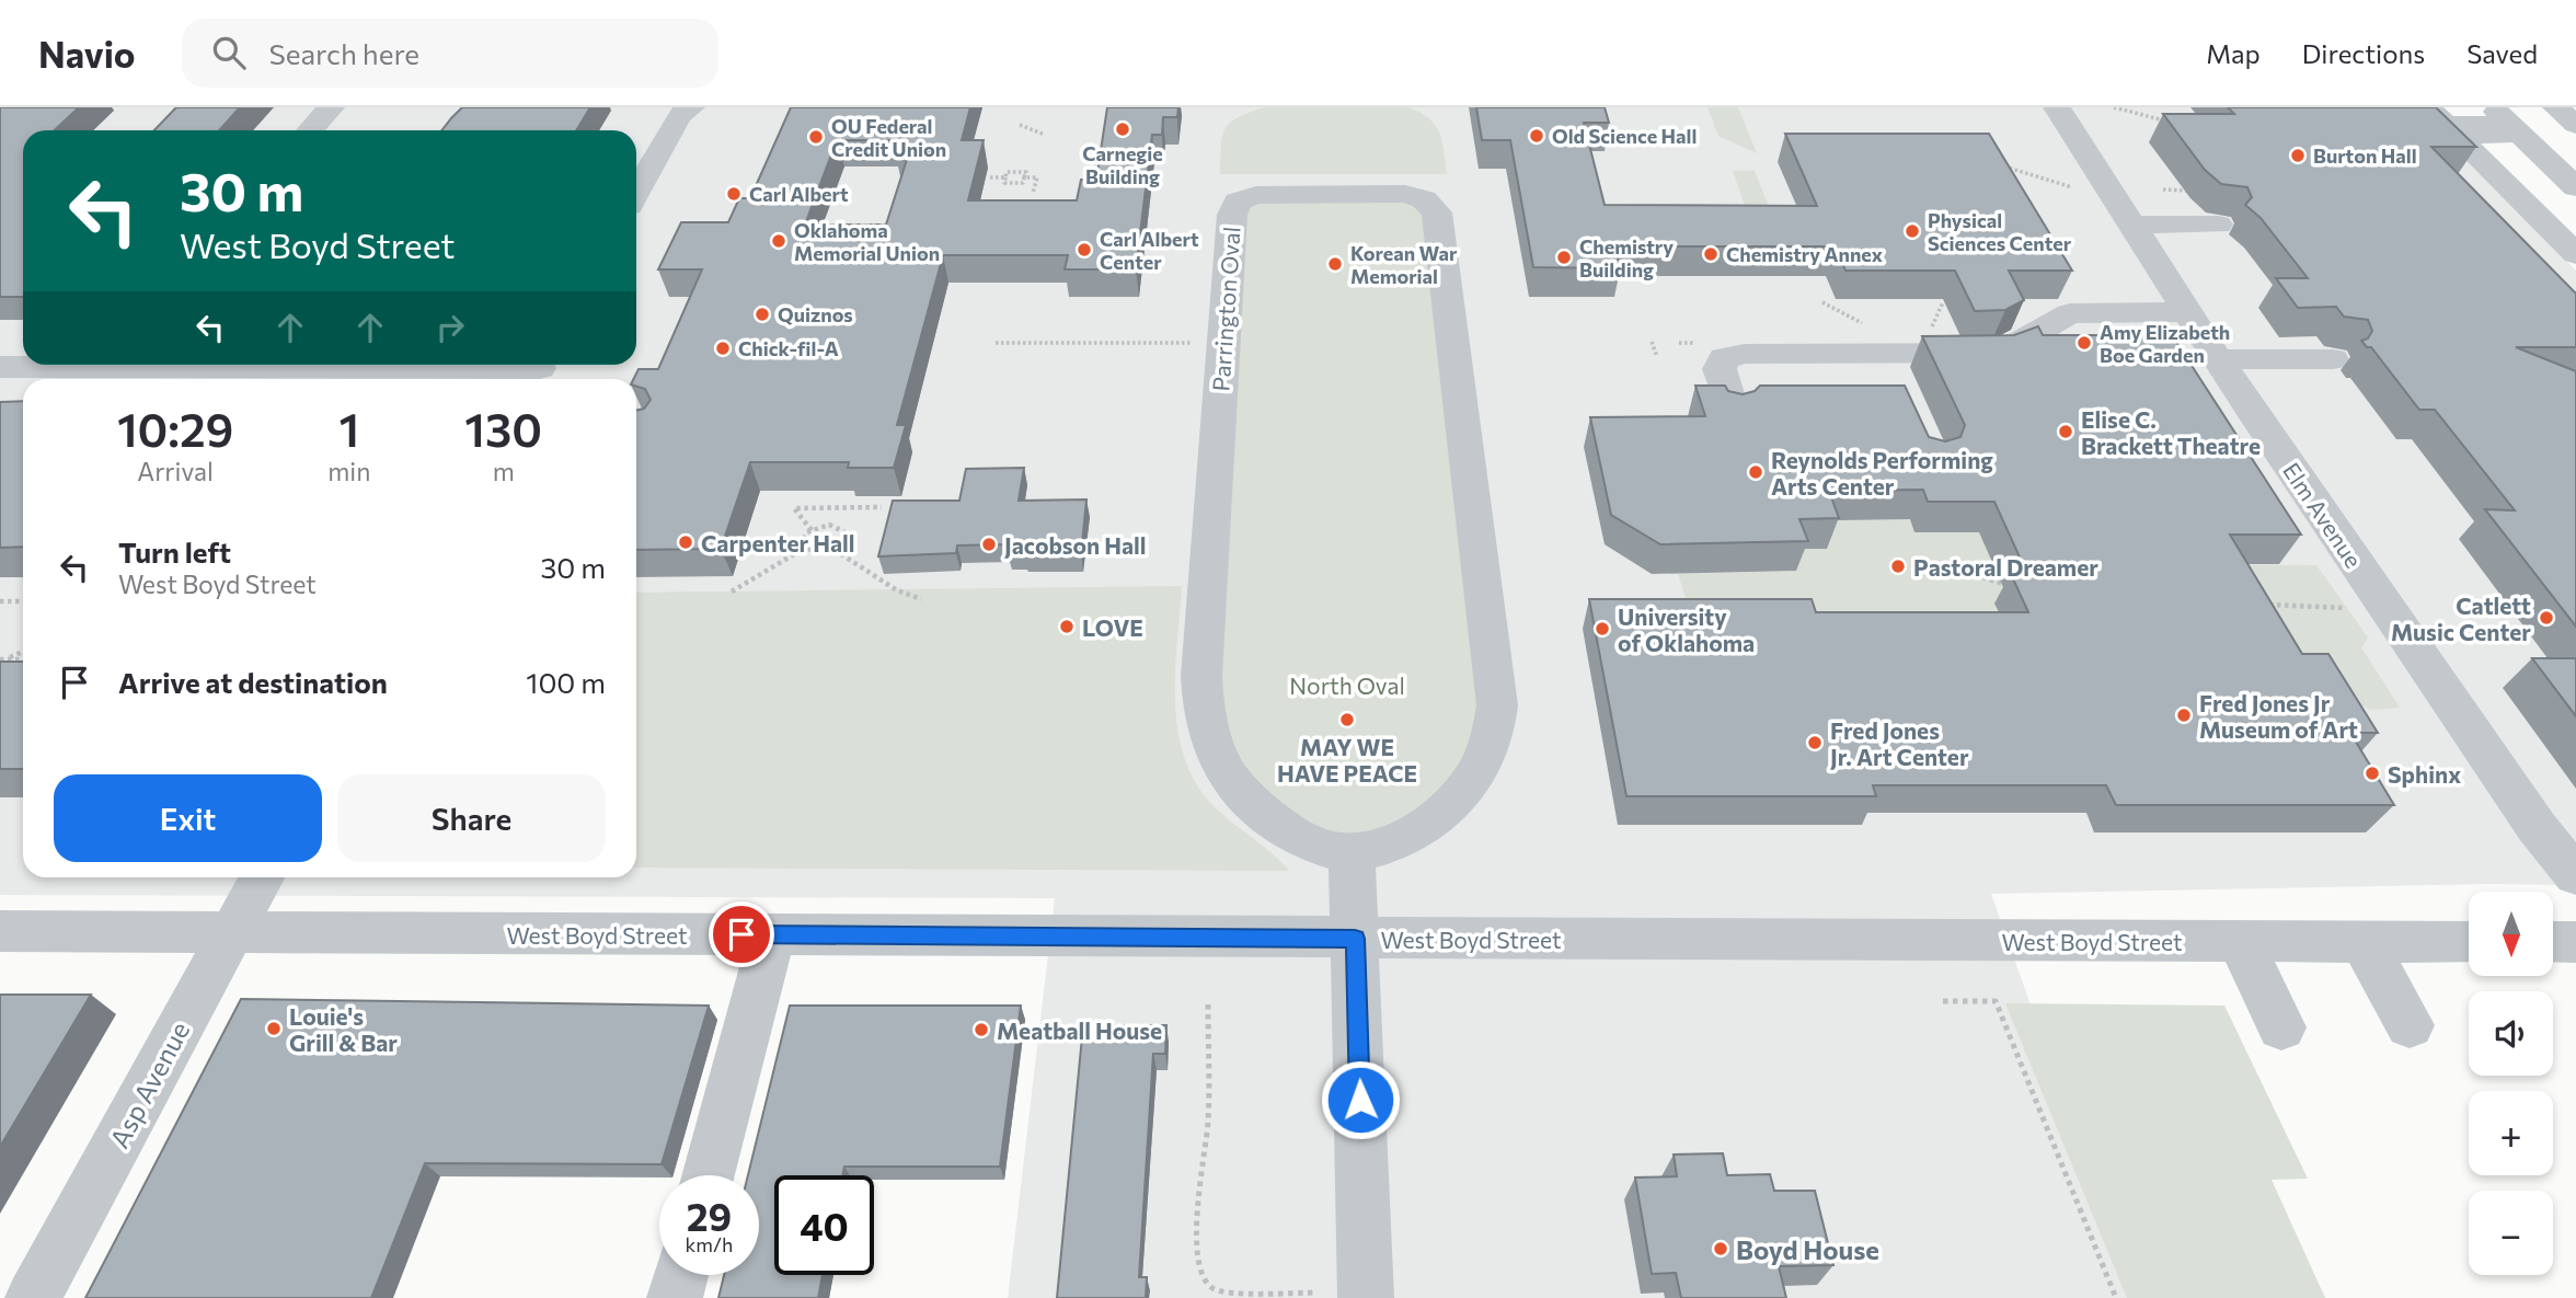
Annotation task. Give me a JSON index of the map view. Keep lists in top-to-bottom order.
{
  "streets": {
    "street": [
      "Parrington Oval",
      "Elm Avenue",
      "West Boyd Street",
      "Asp Avenue"
    ]
  },
  "crossings": [
    ["West Boyd Street", "Asp Avenue"]
  ],
  "parks": ["North Oval"],
  "places": [
    "Carnegie Building",
    "Old Science Hall",
    "OU Federal Credit Union",
    "Burton Hall",
    "Carl Albert",
    "Physical Sciences Center",
    "Oklahoma Memorial Union",
    "Carl Albert Center",
    "Chemistry Annex",
    "Chemistry Building",
    "Korean War Memorial",
    "Quiznos",
    "Amy Elizabeth Boe Garden",
    "Chick-fil-A",
    "Elise C. Brackett Theatre",
    "Reynolds Performing Arts Center",
    "Carpenter Hall",
    "Jacobson Hall",
    "Pastoral Dreamer",
    "Catlett Music Center",
    "LOVE",
    "University of Oklahoma",
    "Fred Jones Jr Museum of Art",
    "MAY WE HAVE PEACE",
    "Fred Jones Jr. Art Center",
    "Sphinx",
    "Louie's Grill & Bar",
    "Meatball House",
    "Boyd House"
  ],
  "north": "bottom",
  "page": {
    "header": "Navio",
    "search": "Search here",
    "nav": ["Map", "Directions", "Saved"],
    "turn": ["30 m", "West Boyd Street"],
    "eta": [
      "10:29",
      "Arrival",
      "1",
      "min",
      "130",
      "m"
    ],
    "list": [
      {
        "name": "Turn left",
        "note": "West Boyd Street",
        "value": "30 m"
      },
      {
        "name": "Arrive at destination",
        "value": "100 m"
      }
    ],
    "buttons": ["Exit", "Share"],
    "map_buttons": ["+", "−"],
    "speed": "29 km/h",
    "limit": "40"
  }
}
